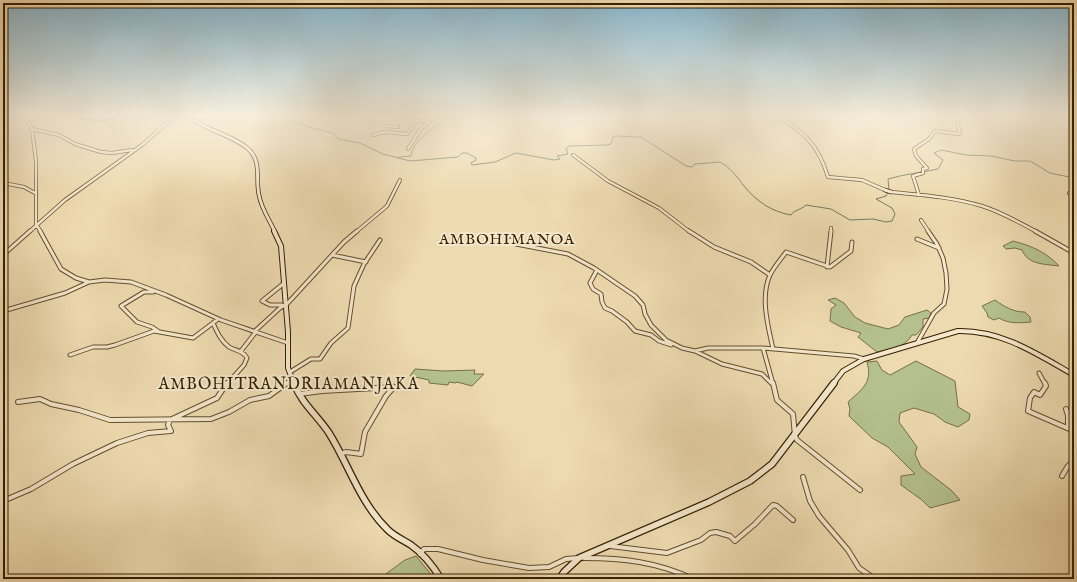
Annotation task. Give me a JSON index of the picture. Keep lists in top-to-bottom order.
{
  "districts": ["AMBOHIMANOA", "AMBOHITRANDRIAMANJAKA"]
}
